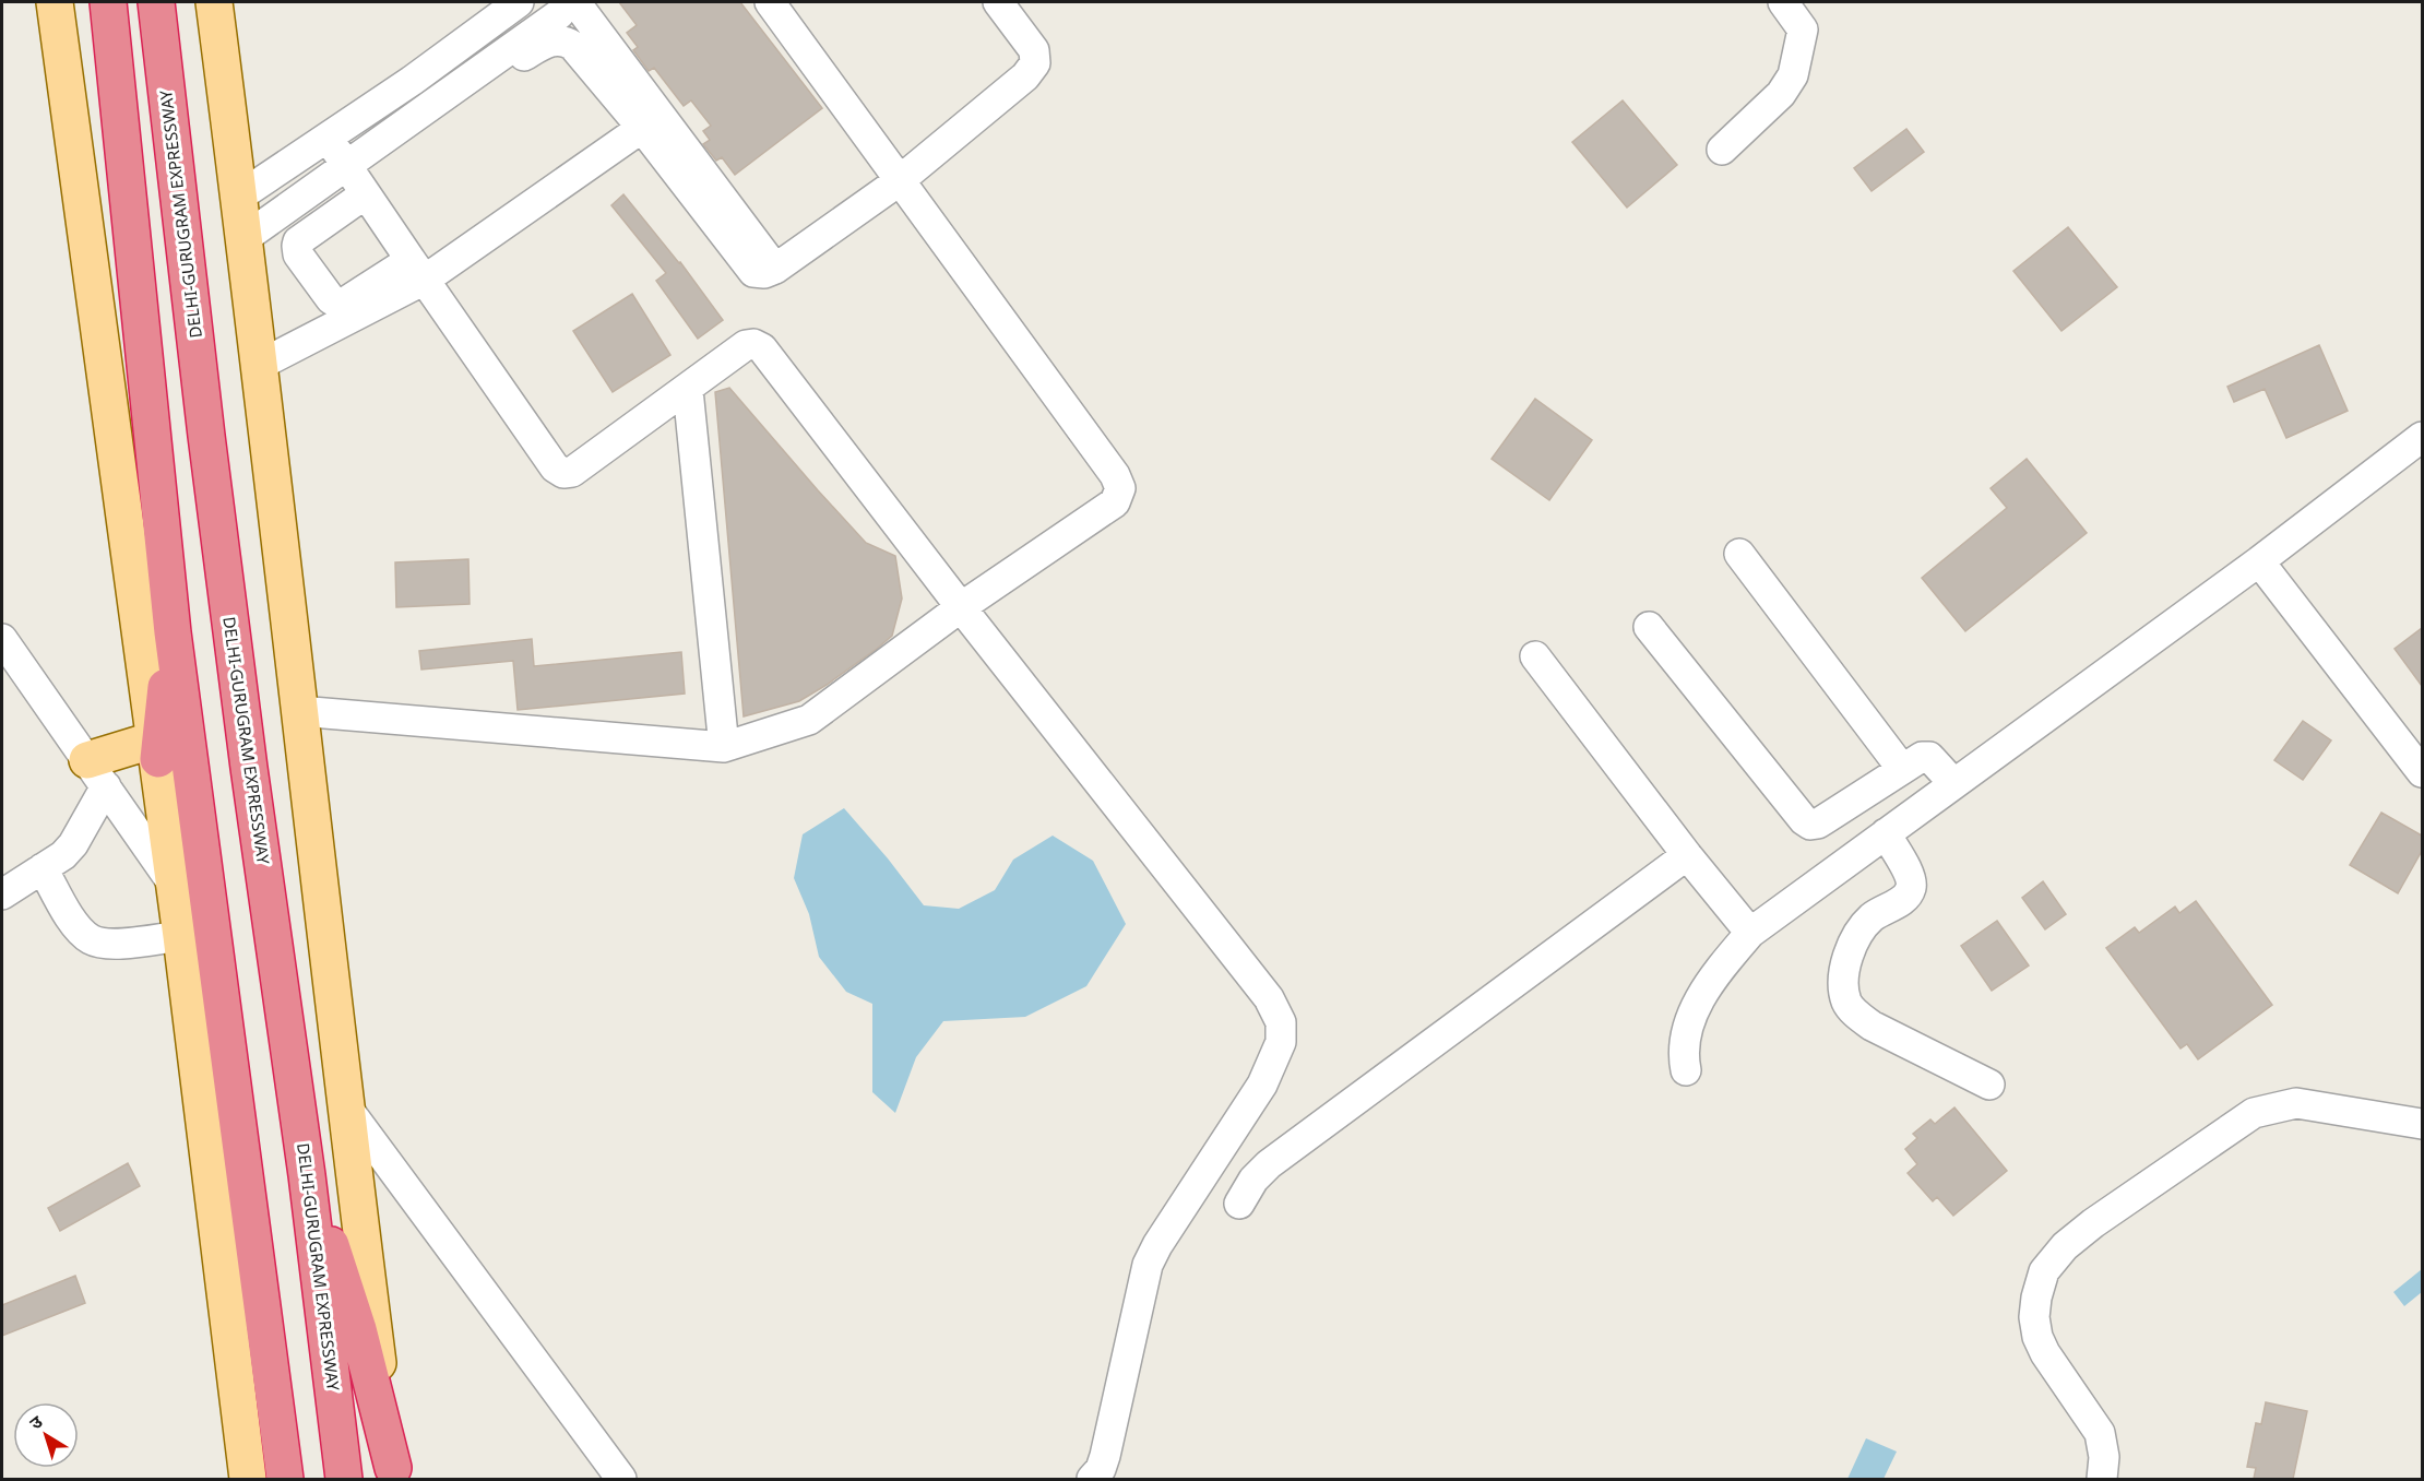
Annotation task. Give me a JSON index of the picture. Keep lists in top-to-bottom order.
{
  "streets": {
    "highway": ["DELHI-GURUGRAM EXPRESSWAY"]
  },
  "north": "top left"
}
